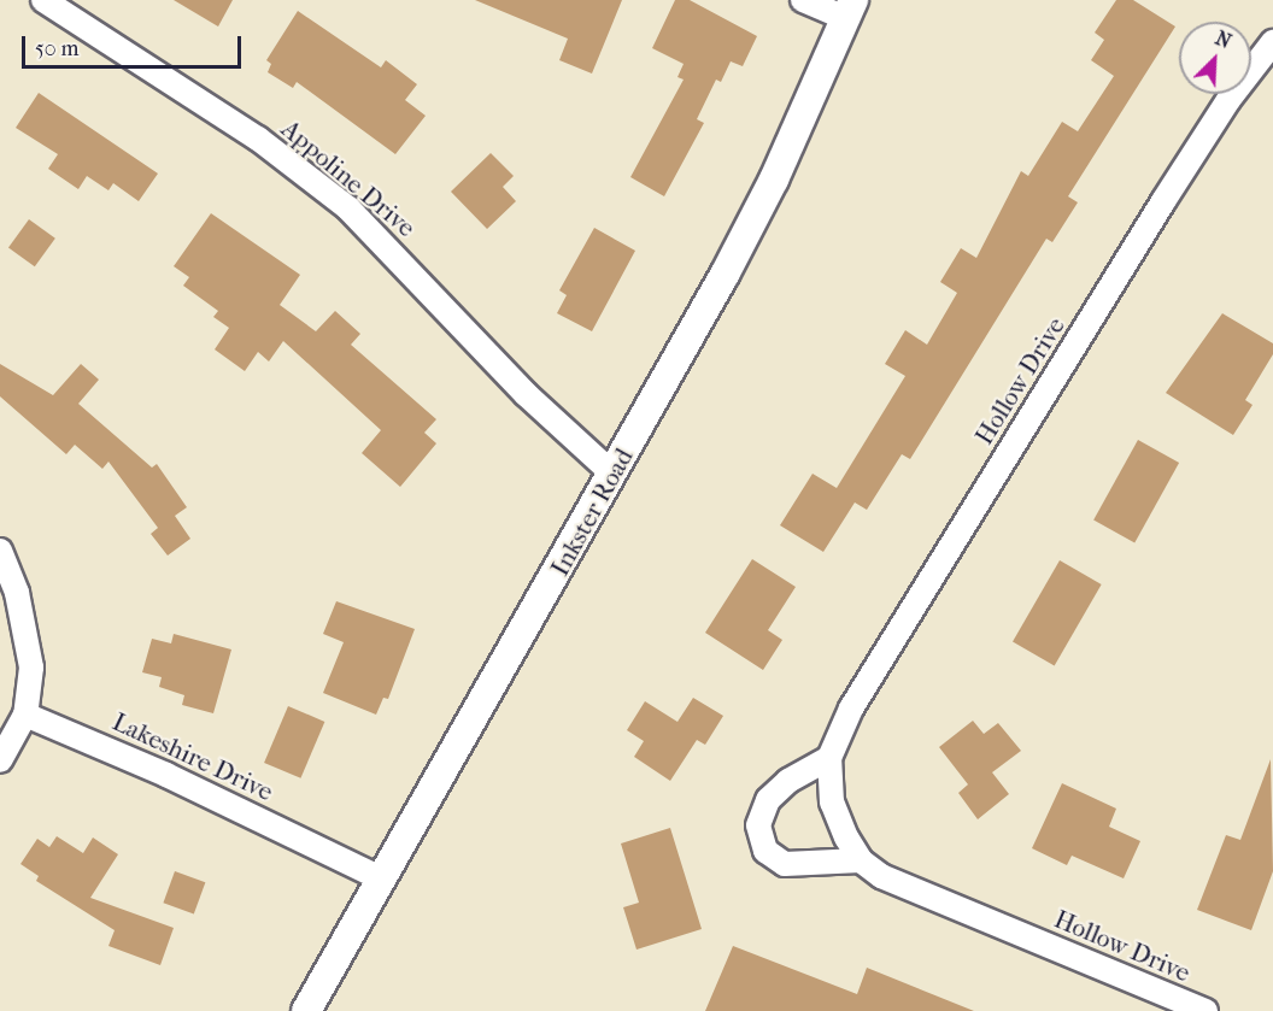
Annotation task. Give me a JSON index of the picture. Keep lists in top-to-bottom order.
{
  "streets": {
    "street": [
      "Appoline Drive",
      "Hollow Drive",
      "Inkster Road",
      "Lakeshire Drive"
    ]
  },
  "crossings": [
    ["Appoline Drive", "Inkster Road"],
    ["Inkster Road", "Lakeshire Drive"]
  ],
  "scale_bar": "50 m",
  "north": "top right"
}
